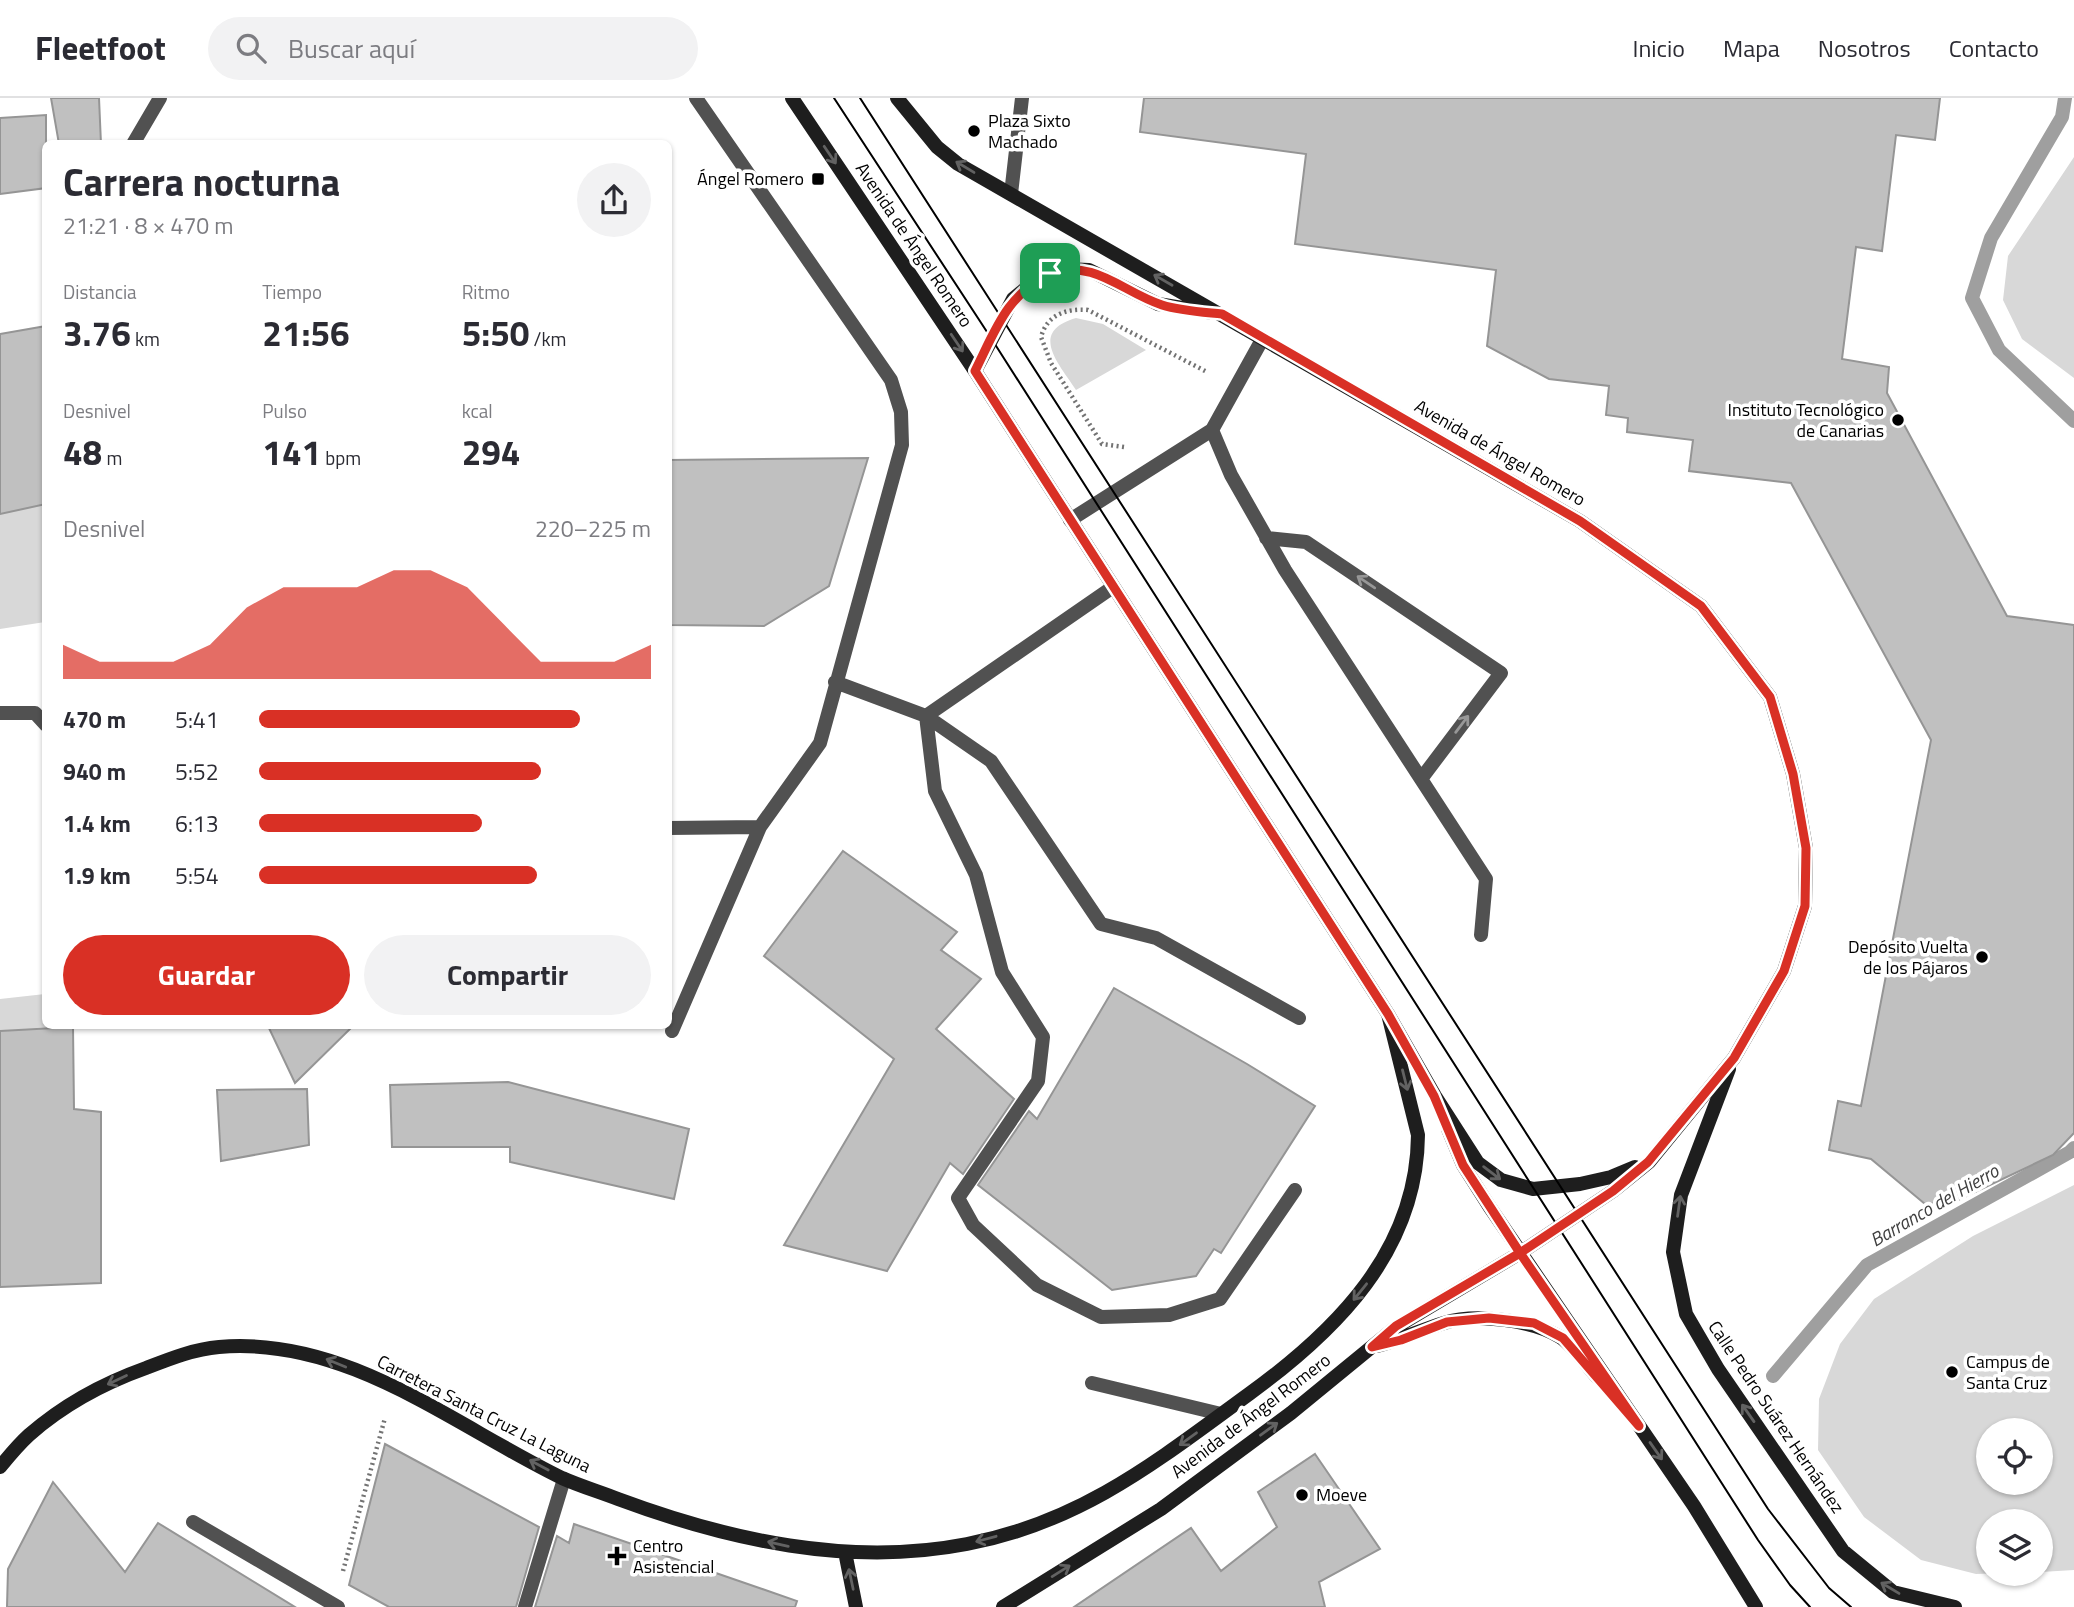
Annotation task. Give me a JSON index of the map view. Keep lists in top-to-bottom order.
{
  "streets": {
    "main road": ["Avenida de Ángel Romero", "Carretera Santa Cruz La Laguna", "Calle Pedro Suárez Hernández"]
  },
  "crossings": [
    ["Avenida de Ángel Romero", "Carretera Santa Cruz La Laguna"],
    ["Avenida de Ángel Romero", "Calle Pedro Suárez Hernández"]
  ],
  "one_way": ["Carretera Santa Cruz La Laguna"],
  "water": ["Barranco del Hierro"],
  "places": {
    "other": [
      "Plaza Sixto Machado",
      "Instituto Tecnológico de Canarias",
      "Depósito Vuelta de los Pájaros",
      "Campus de Santa Cruz",
      "Moeve"
    ],
    "transit": ["Ángel Romero"],
    "health": ["Centro Asistencial"]
  },
  "page": {
    "header": "Fleetfoot",
    "search": "Buscar aquí",
    "nav": [
      "Inicio",
      "Mapa",
      "Nosotros",
      "Contacto"
    ],
    "heading": ["Carrera nocturna", "21:21 · 8 × 470 m"],
    "stats": [
      ["Distancia", "3.76 km"],
      ["Tiempo", "21:56"],
      ["Ritmo", "5:50 /km"],
      ["Desnivel", "48 m"],
      ["Pulso", "141 bpm"],
      ["kcal", "294"]
    ],
    "chart": ["Desnivel", "220–225 m"],
    "list": [
      {
        "name": "470 m",
        "note": "5:41"
      },
      {
        "name": "940 m",
        "note": "5:52"
      },
      {
        "name": "1.4 km",
        "note": "6:13"
      },
      {
        "name": "1.9 km",
        "note": "5:54"
      }
    ],
    "buttons": ["Guardar", "Compartir"]
  }
}
